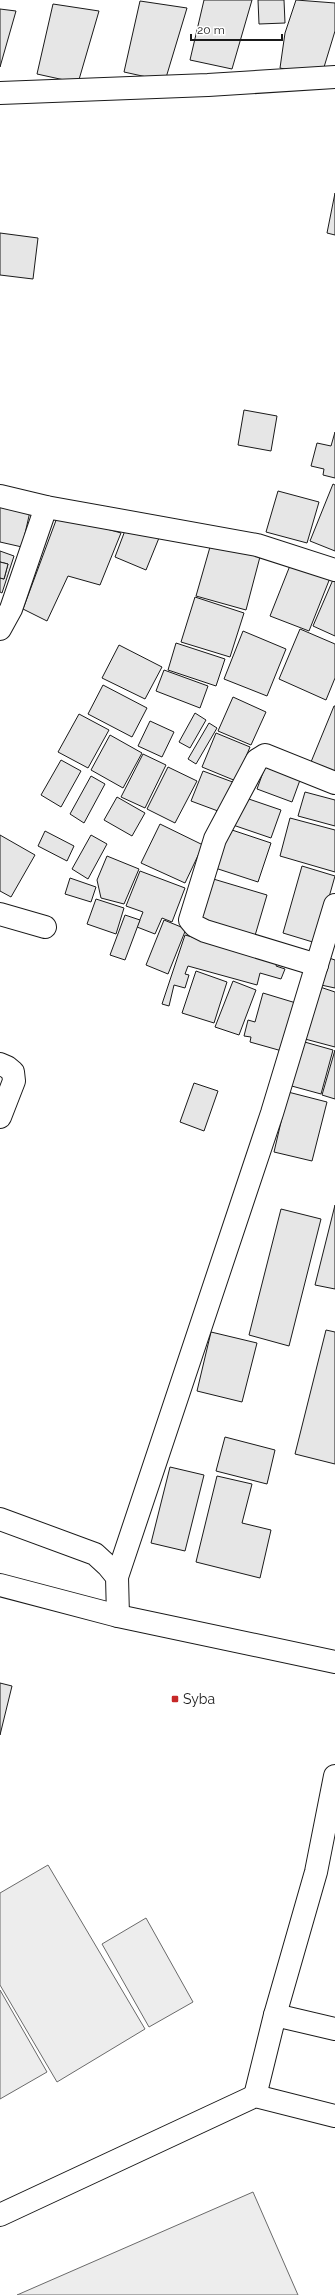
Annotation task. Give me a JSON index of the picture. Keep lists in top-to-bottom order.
{
  "places": {
    "transit": ["Syba"]
  },
  "scale_bar": "20 m"
}
